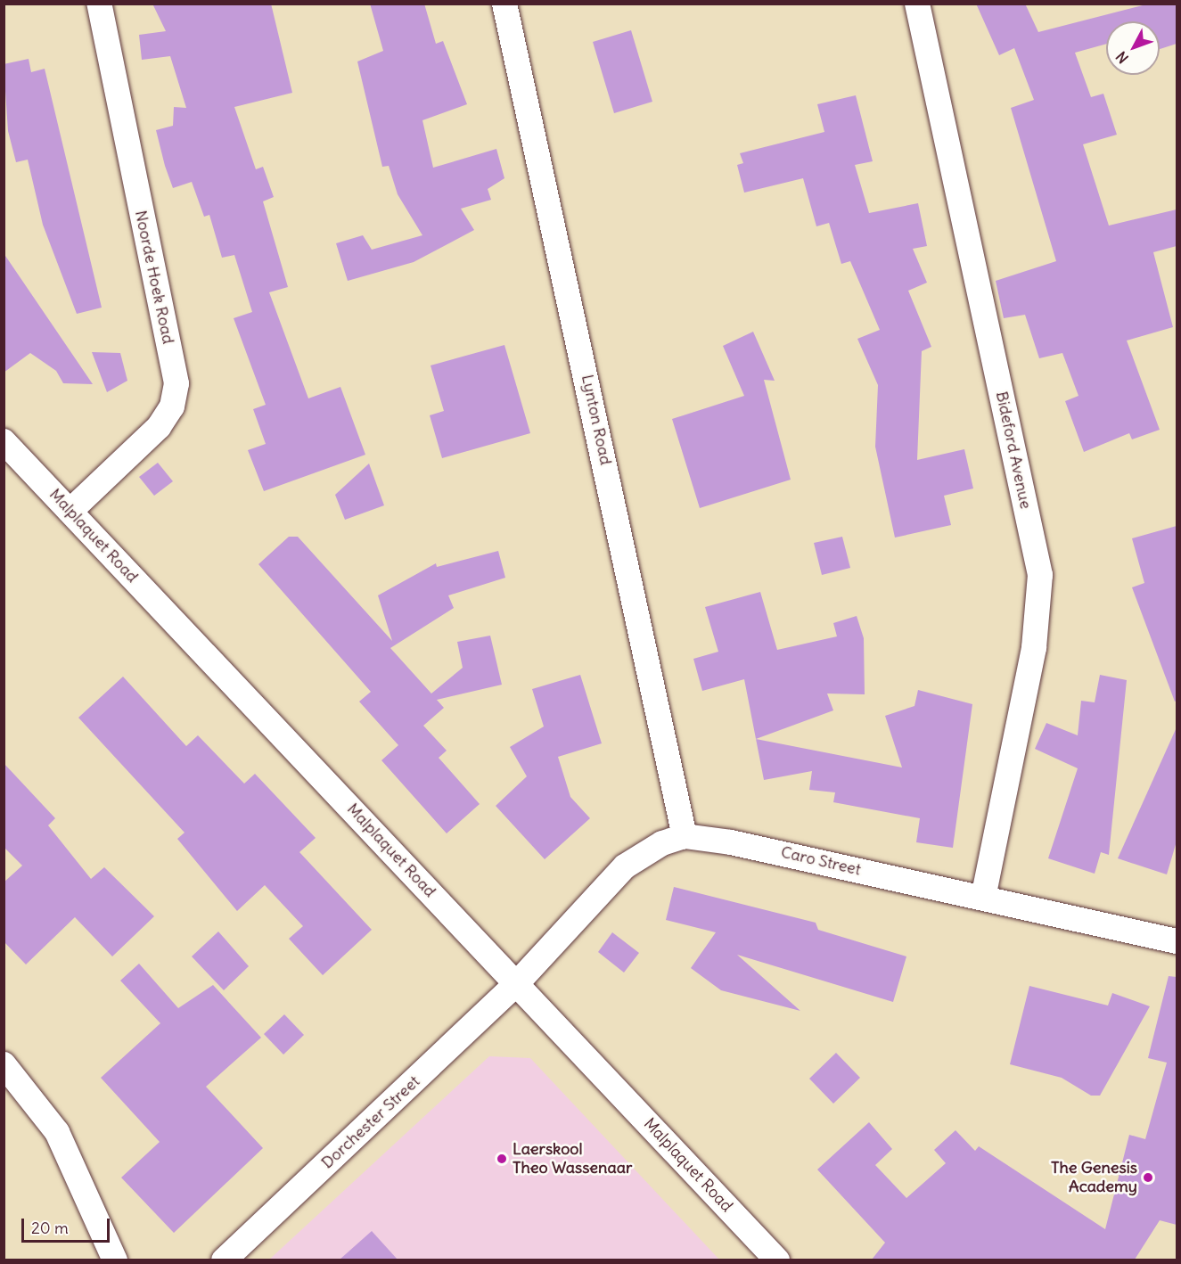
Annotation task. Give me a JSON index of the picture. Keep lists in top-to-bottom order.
{
  "streets": {
    "street": [
      "Noorde Hoek Road",
      "Lynton Road",
      "Bideford Avenue",
      "Malplaquet Road",
      "Caro Street",
      "Dorchester Street"
    ]
  },
  "crossings": [
    ["Noorde Hoek Road", "Malplaquet Road"],
    ["Lynton Road", "Caro Street"],
    ["Bideford Avenue", "Caro Street"],
    ["Malplaquet Road", "Dorchester Street"]
  ],
  "places": ["Laerskool Theo Wassenaar", "The Genesis Academy"],
  "scale_bar": "20 m",
  "north": "bottom left"
}
